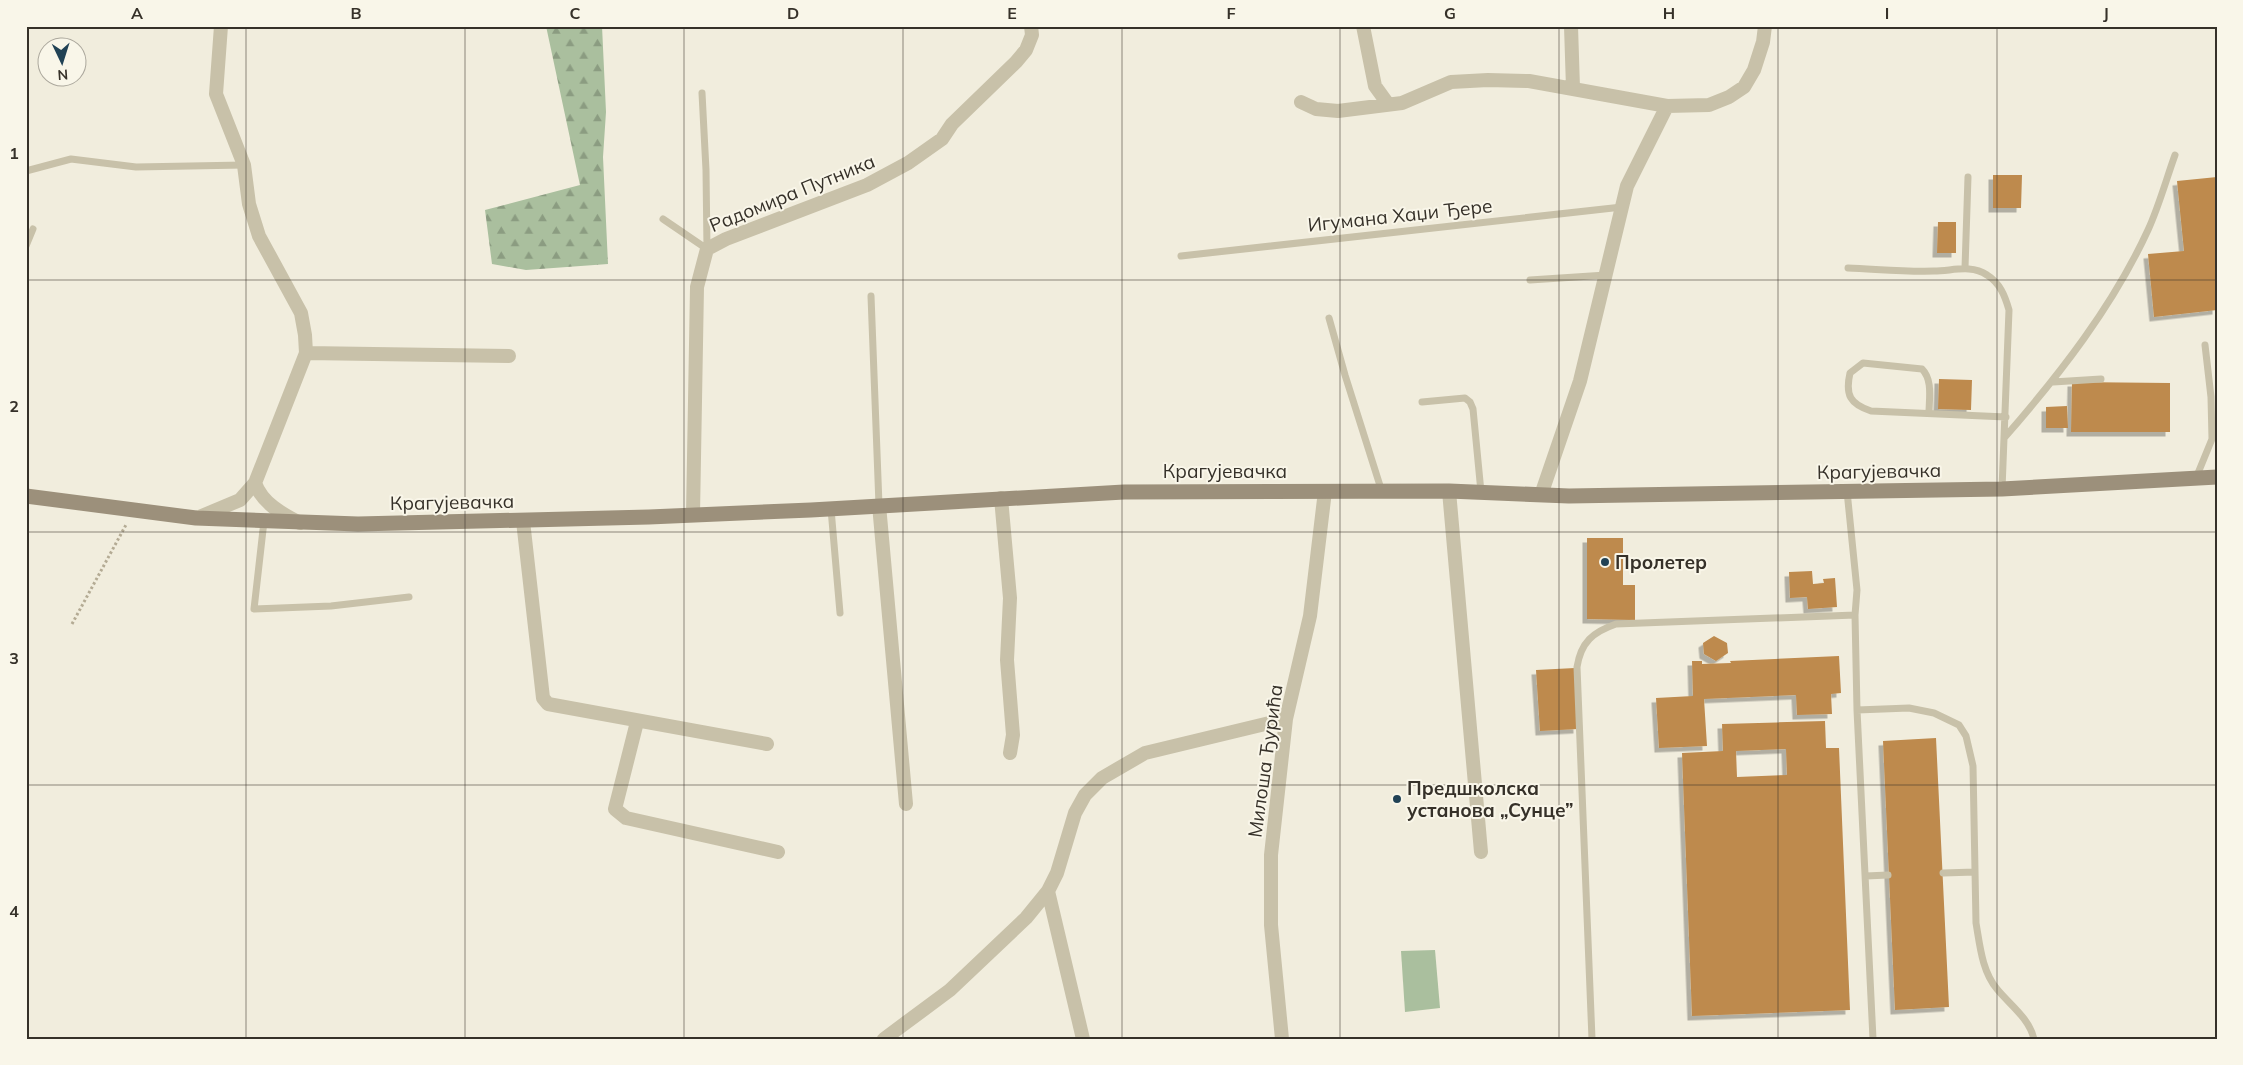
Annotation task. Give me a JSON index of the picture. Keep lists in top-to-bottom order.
{
  "streets": {
    "main road": ["Крагујевачка"],
    "street": ["Радомира Путника", "Милоша Ђурића"],
    "lane": ["Игумана Хаџи Ђере"]
  },
  "crossings": [
    ["Радомира Путника", "Крагујевачка"],
    ["Крагујевачка", "Милоша Ђурића"]
  ],
  "places": ["Пролетер", "Предшколска установа „Сунце”"],
  "north": "bottom",
  "grid": {
    "columns": [
      "A",
      "B",
      "C",
      "D",
      "E",
      "F",
      "G",
      "H",
      "I",
      "J"
    ],
    "rows": [
      "1",
      "2",
      "3",
      "4"
    ]
  }
}
